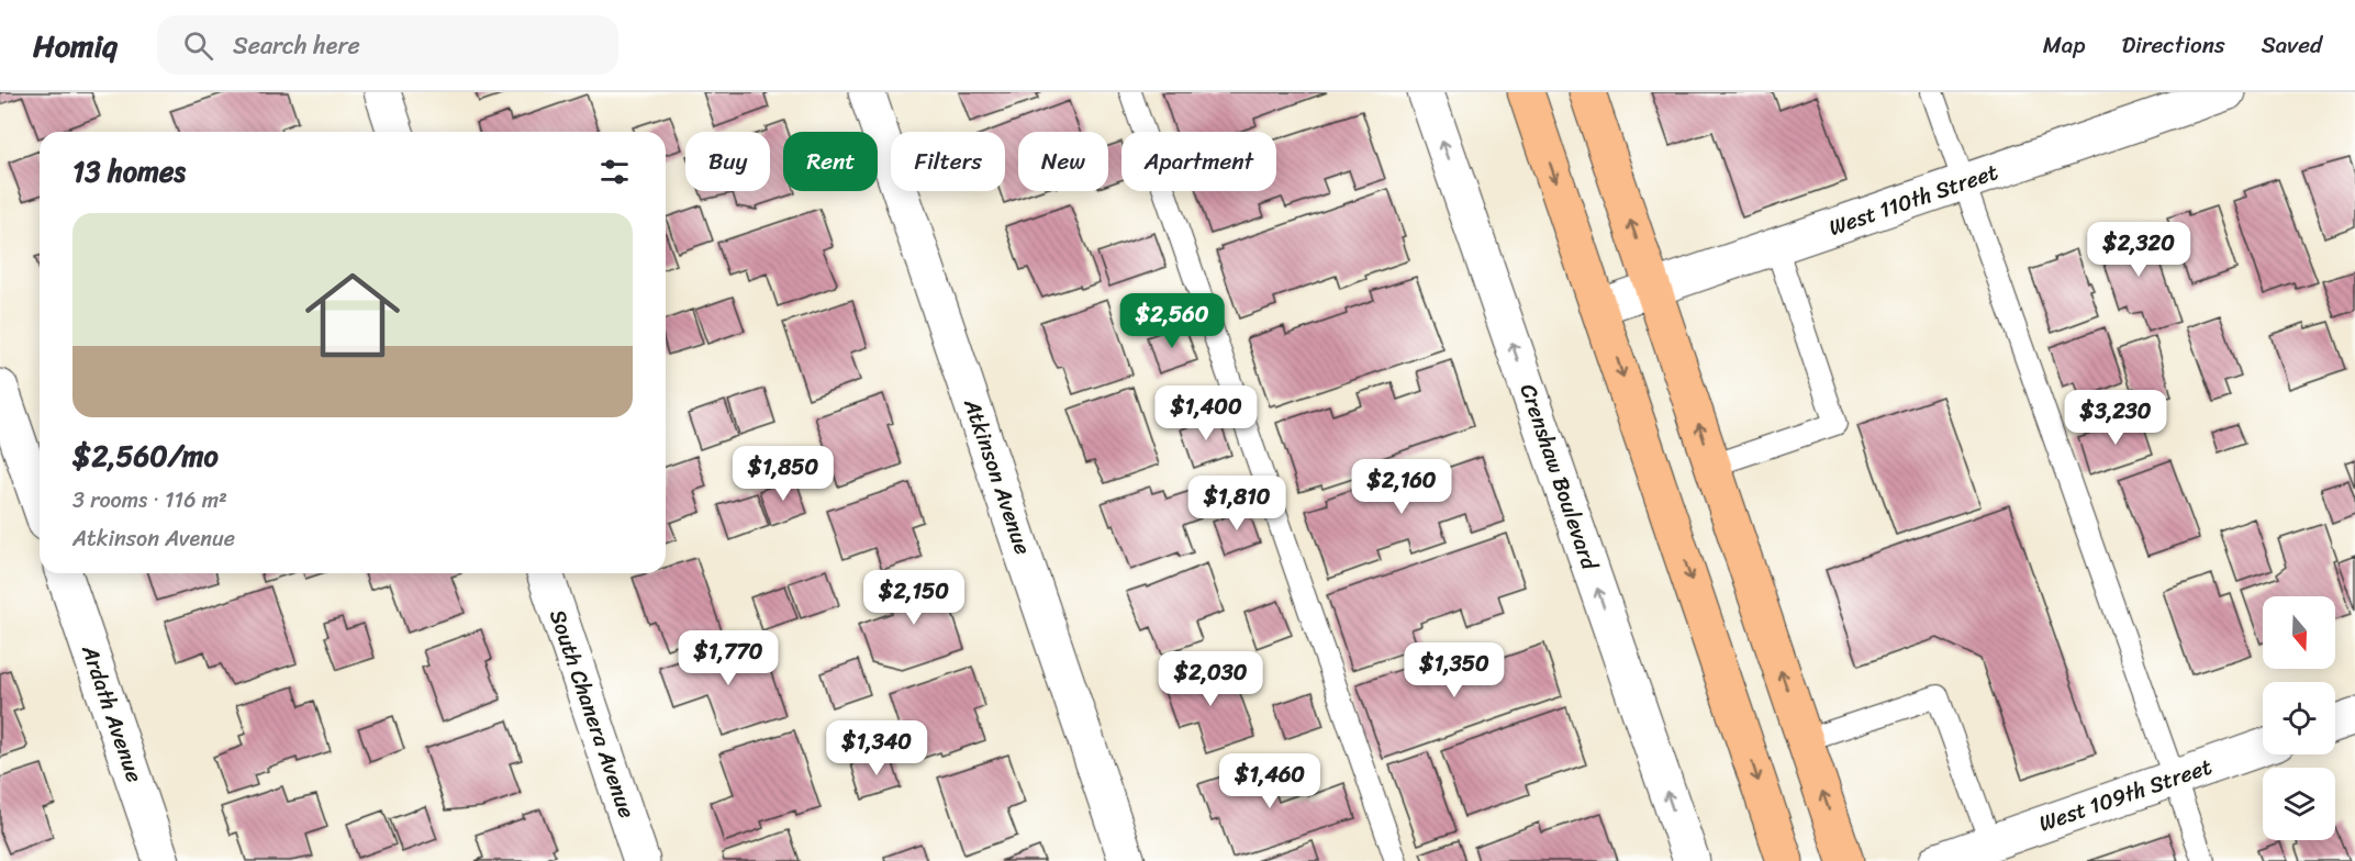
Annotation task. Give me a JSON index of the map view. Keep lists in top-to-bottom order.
{
  "streets": {
    "street": [
      "West 110th Street",
      "Atkinson Avenue",
      "Crenshaw Boulevard",
      "Ardath Avenue",
      "South Chanera Avenue",
      "West 109th Street"
    ]
  },
  "one_way": ["Crenshaw Boulevard"],
  "north": "bottom",
  "page": {
    "header": "Homiq",
    "search": "Search here",
    "nav": ["Map", "Directions", "Saved"],
    "chip": [
      "Buy",
      "Rent",
      "Filters",
      "New",
      "Apartment"
    ],
    "heading": "13 homes",
    "list": [
      {
        "name": "$2,560/mo",
        "note": "3 rooms · 116 m² · Atkinson Avenue"
      }
    ],
    "price": [
      "$2,320",
      "$2,560",
      "$1,400",
      "$3,230",
      "$1,850",
      "$2,160",
      "$1,810",
      "$2,150",
      "$1,770",
      "$1,350",
      "$2,030",
      "$1,340",
      "$1,460"
    ]
  }
}
